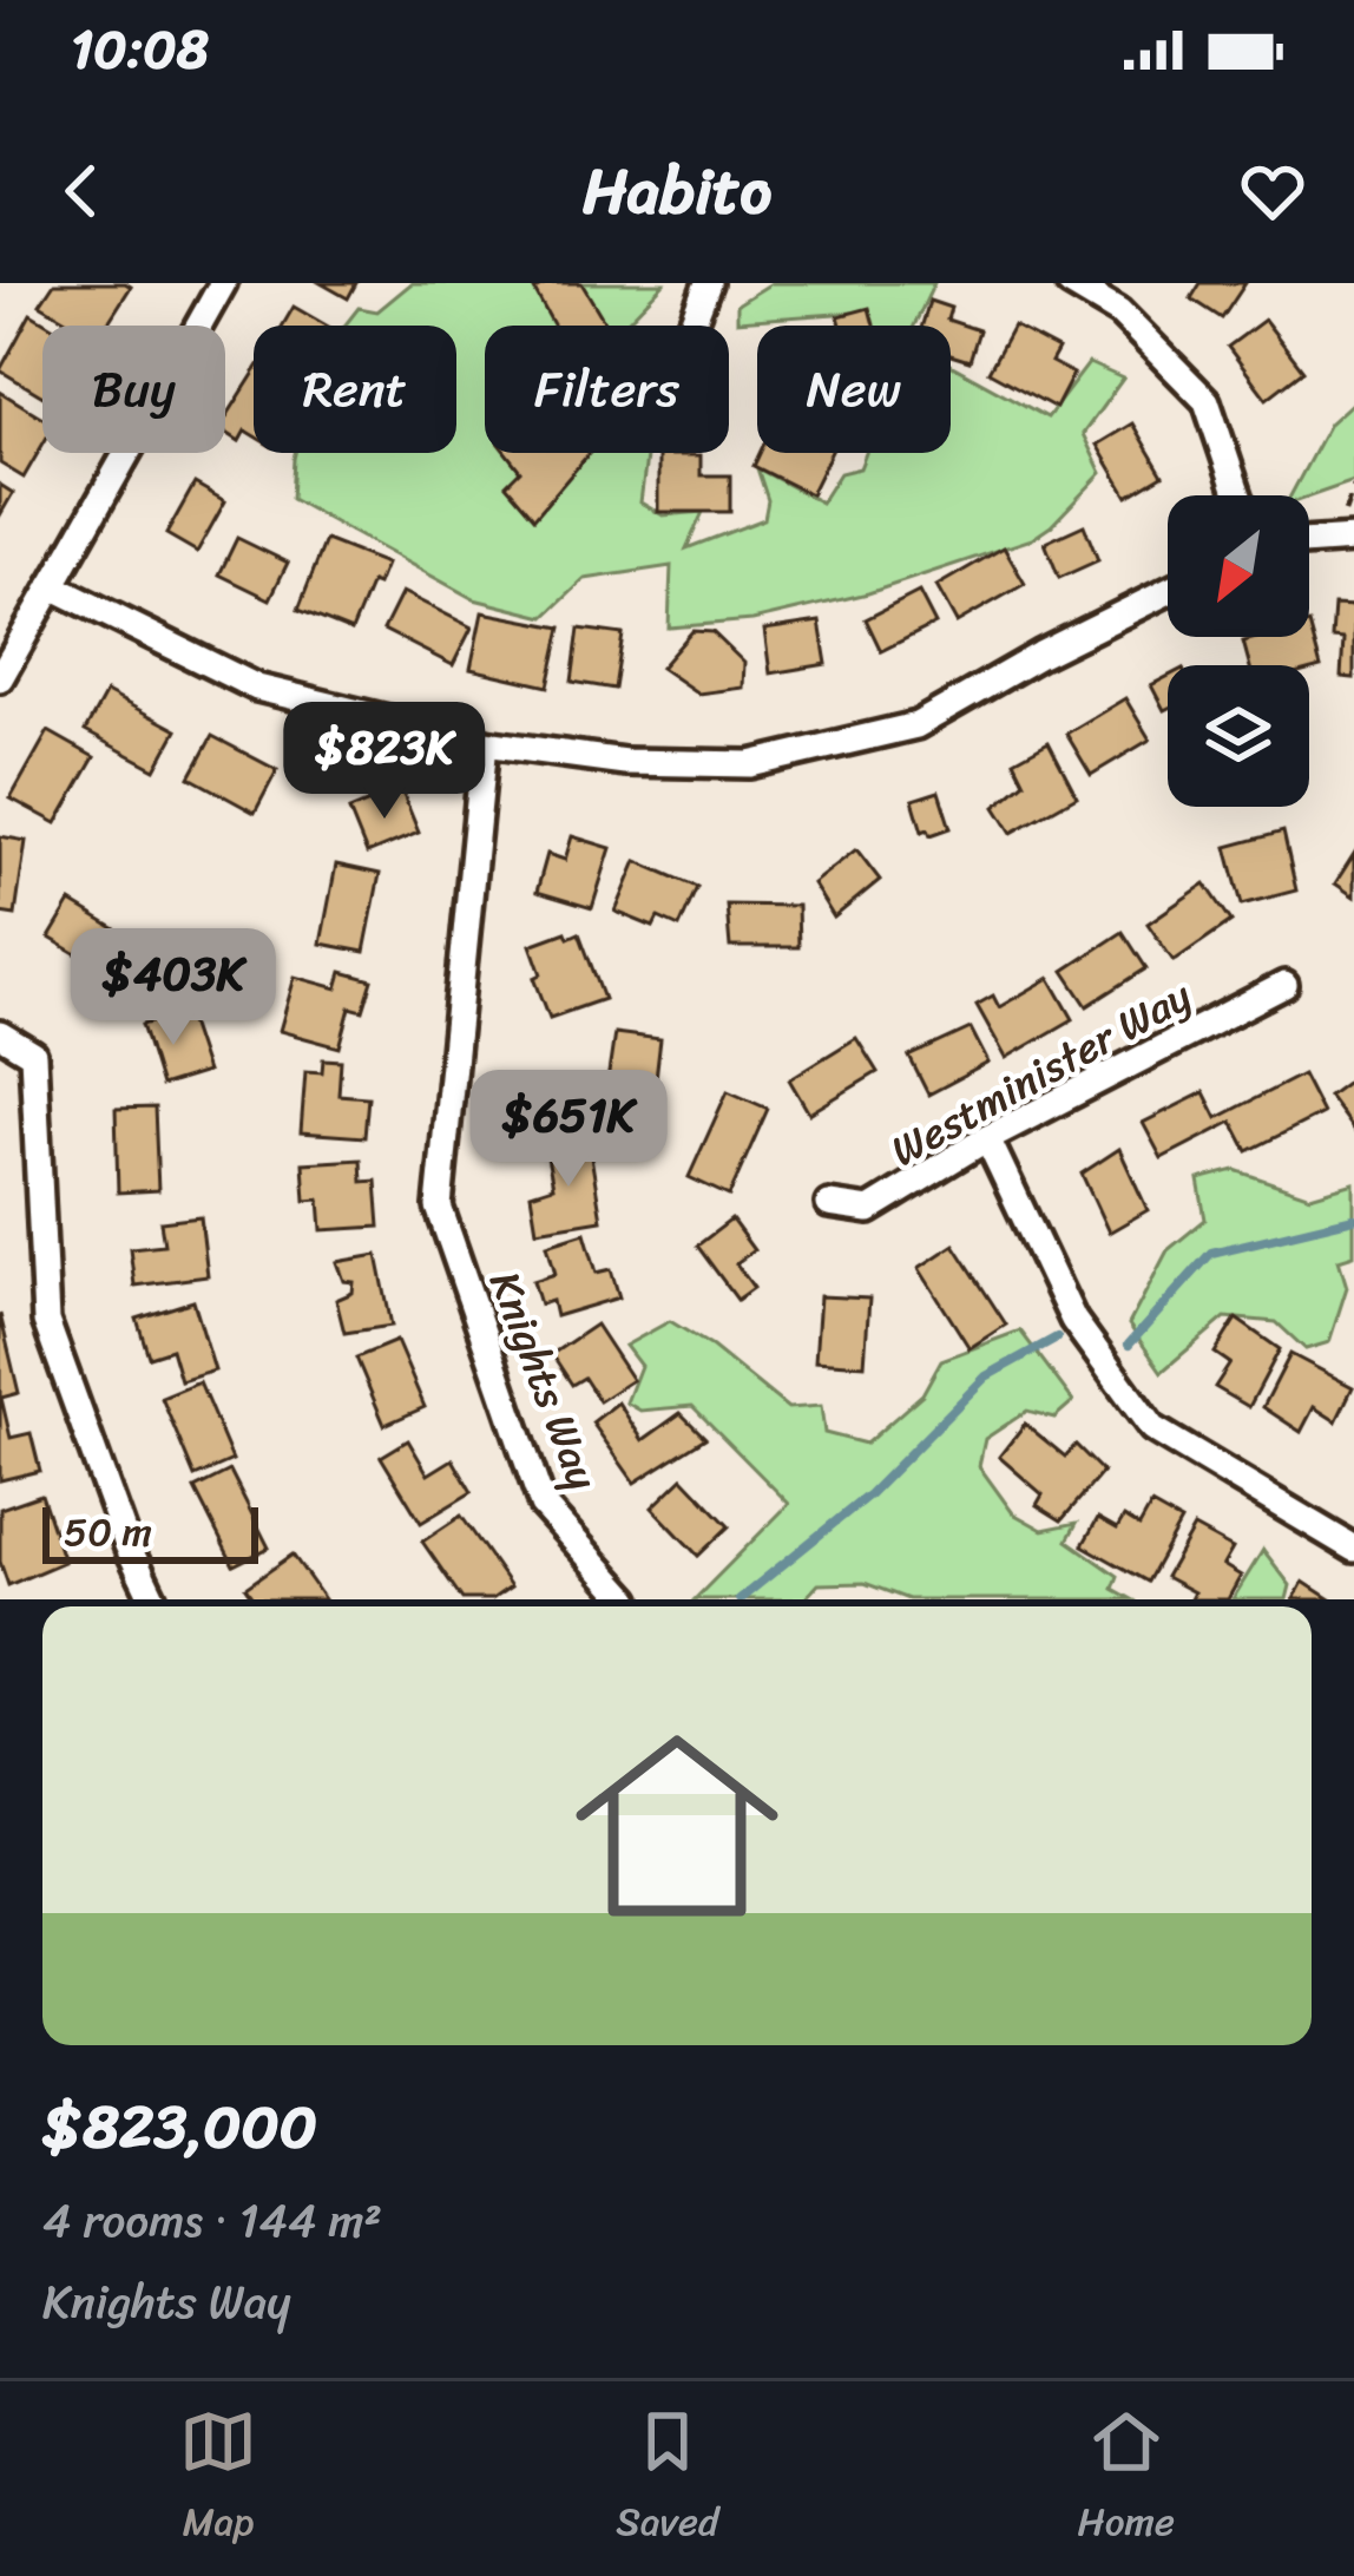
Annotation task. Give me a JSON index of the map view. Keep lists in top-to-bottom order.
{
  "streets": {
    "street": ["Westminister Way", "Knights Way"]
  },
  "scale_bar": "50 m",
  "north": "bottom left",
  "page": {
    "status": "10:08",
    "header": "Habito",
    "chip": [
      "Buy",
      "Rent",
      "Filters",
      "New"
    ],
    "price": ["$823K", "$403K", "$651K"],
    "scale": "50 m",
    "list": [
      {
        "name": "$823,000",
        "note": "4 rooms · 144 m² · Knights Way"
      }
    ],
    "tabs": ["Map", "Saved", "Home"]
  }
}
